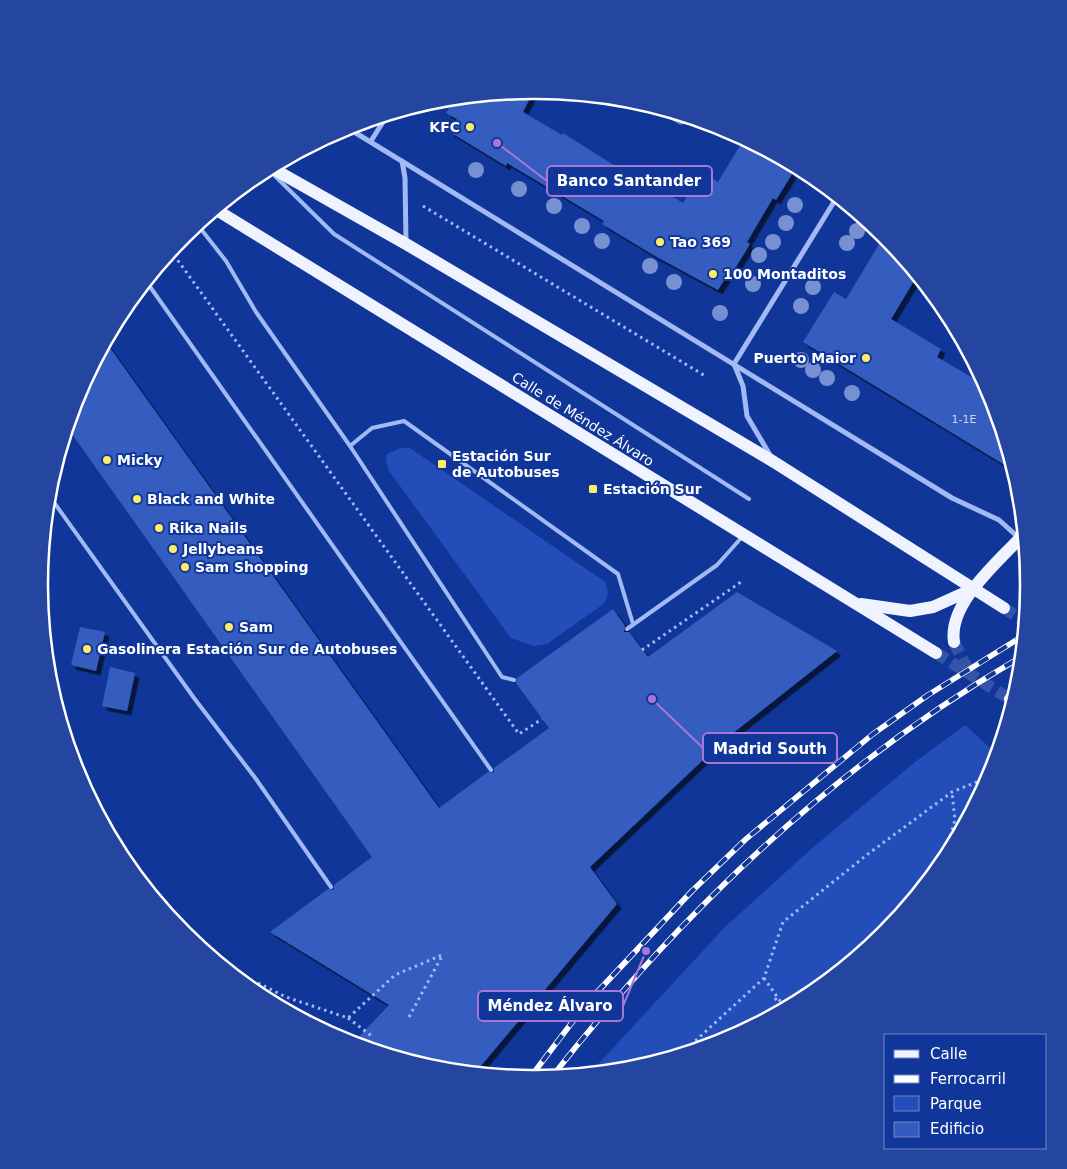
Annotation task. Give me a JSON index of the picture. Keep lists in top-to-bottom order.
{
  "streets": {
    "main road": ["Calle de Méndez Álvaro"]
  },
  "places": {
    "other": [
      "KFC",
      "Banco Santander",
      "Tao 369",
      "100 Montaditos",
      "Puerto Maior",
      "Micky",
      "Black and White",
      "Rika Nails",
      "Jellybeans",
      "Sam Shopping",
      "Sam",
      "Gasolinera Estación Sur de Autobuses",
      "Madrid South",
      "Méndez Álvaro"
    ],
    "transit": ["Estación Sur de Autobuses", "Estación Sur"]
  },
  "house_numbers": ["1-1E"],
  "legend": [
    "Calle",
    "Ferrocarril",
    "Parque",
    "Edificio"
  ]
}
